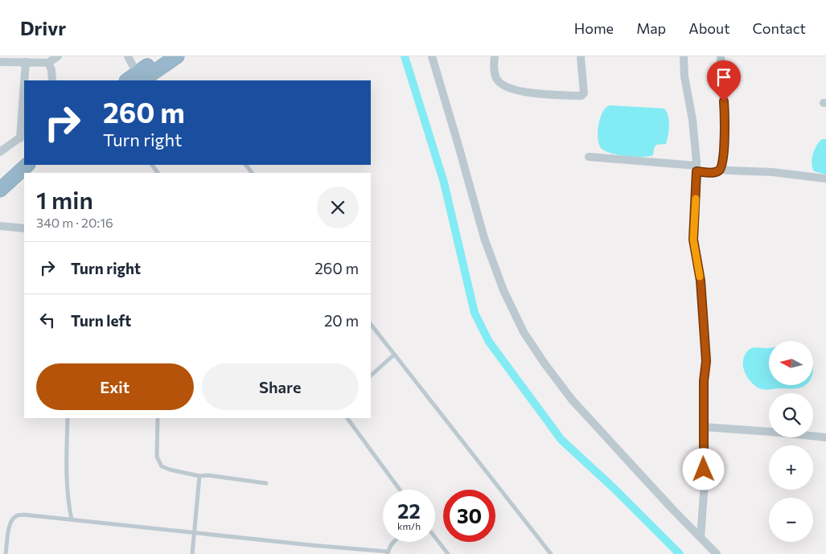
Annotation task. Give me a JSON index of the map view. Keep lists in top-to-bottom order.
{
  "north": "left",
  "page": {
    "header": "Drivr",
    "nav": [
      "Home",
      "Map",
      "About",
      "Contact"
    ],
    "turn": ["260 m", "Turn right"],
    "heading": ["1 min", "340 m · 20:16"],
    "list": [
      {
        "name": "Turn right",
        "value": "260 m"
      },
      {
        "name": "Turn left",
        "value": "20 m"
      }
    ],
    "map_buttons": ["+", "−"],
    "buttons": ["Exit", "Share"],
    "speed": "22 km/h",
    "limit": "30"
  }
}
